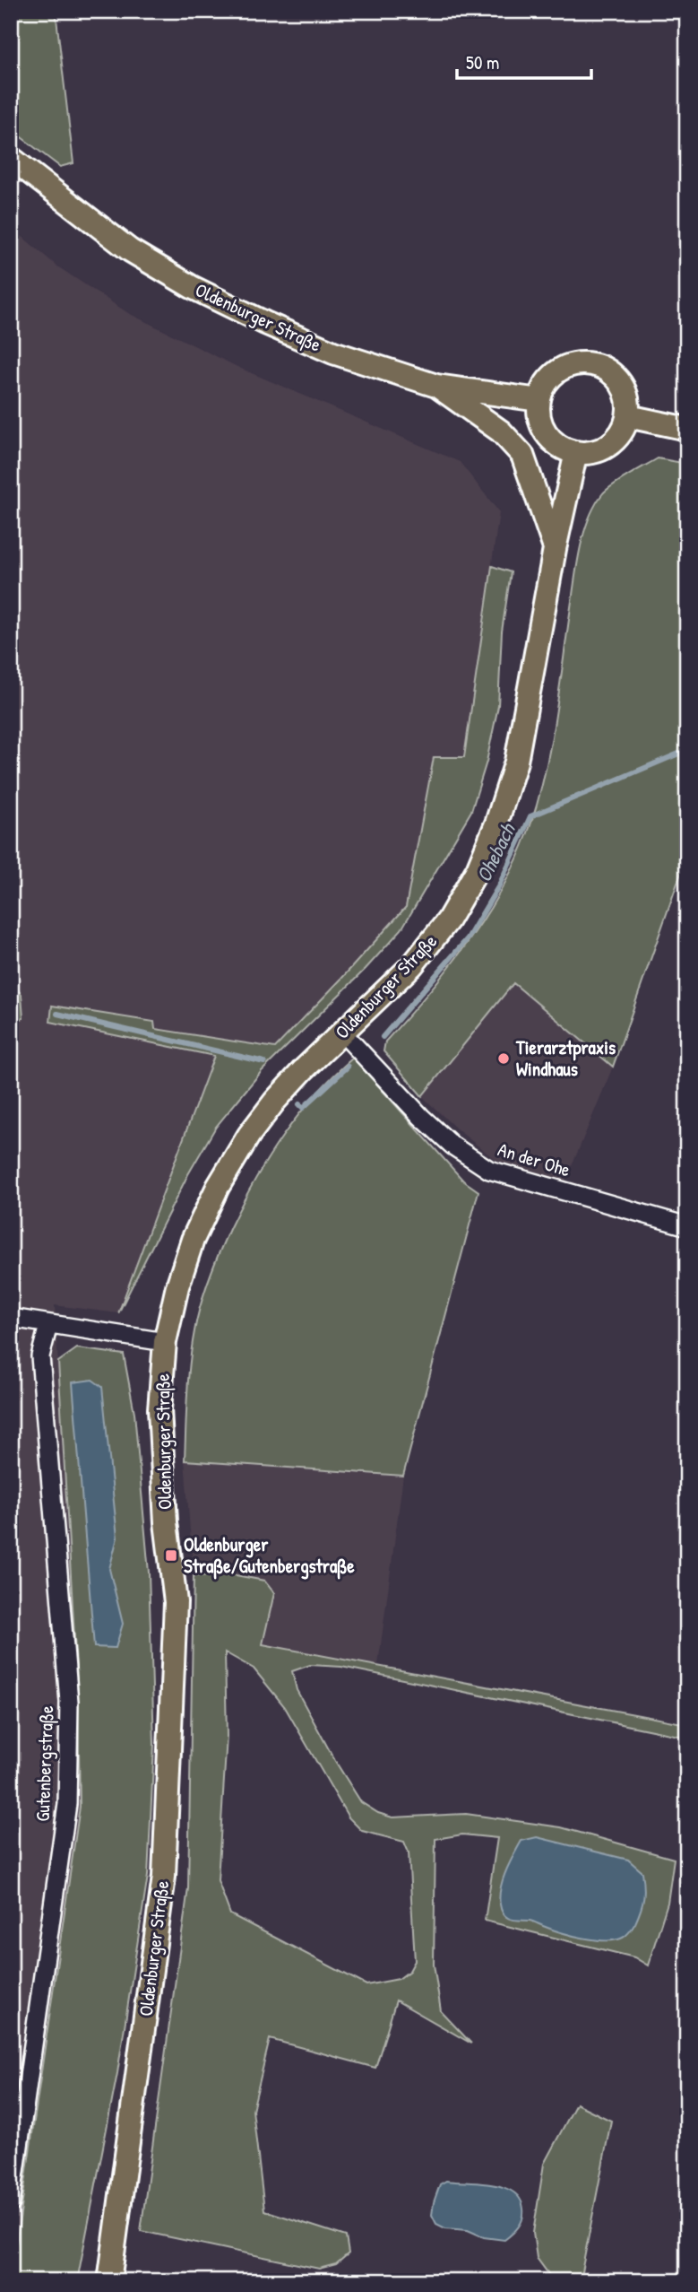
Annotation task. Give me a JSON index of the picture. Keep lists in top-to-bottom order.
{
  "streets": {
    "main road": ["Oldenburger Straße"],
    "street": ["An der Ohe", "Gutenbergstraße"]
  },
  "crossings": [
    ["Oldenburger Straße", "An der Ohe"]
  ],
  "water": ["Ohebach"],
  "places": {
    "other": ["Tierarztpraxis Windhaus"],
    "transit": ["Oldenburger Straße/Gutenbergstraße"]
  },
  "scale_bar": "50 m"
}
